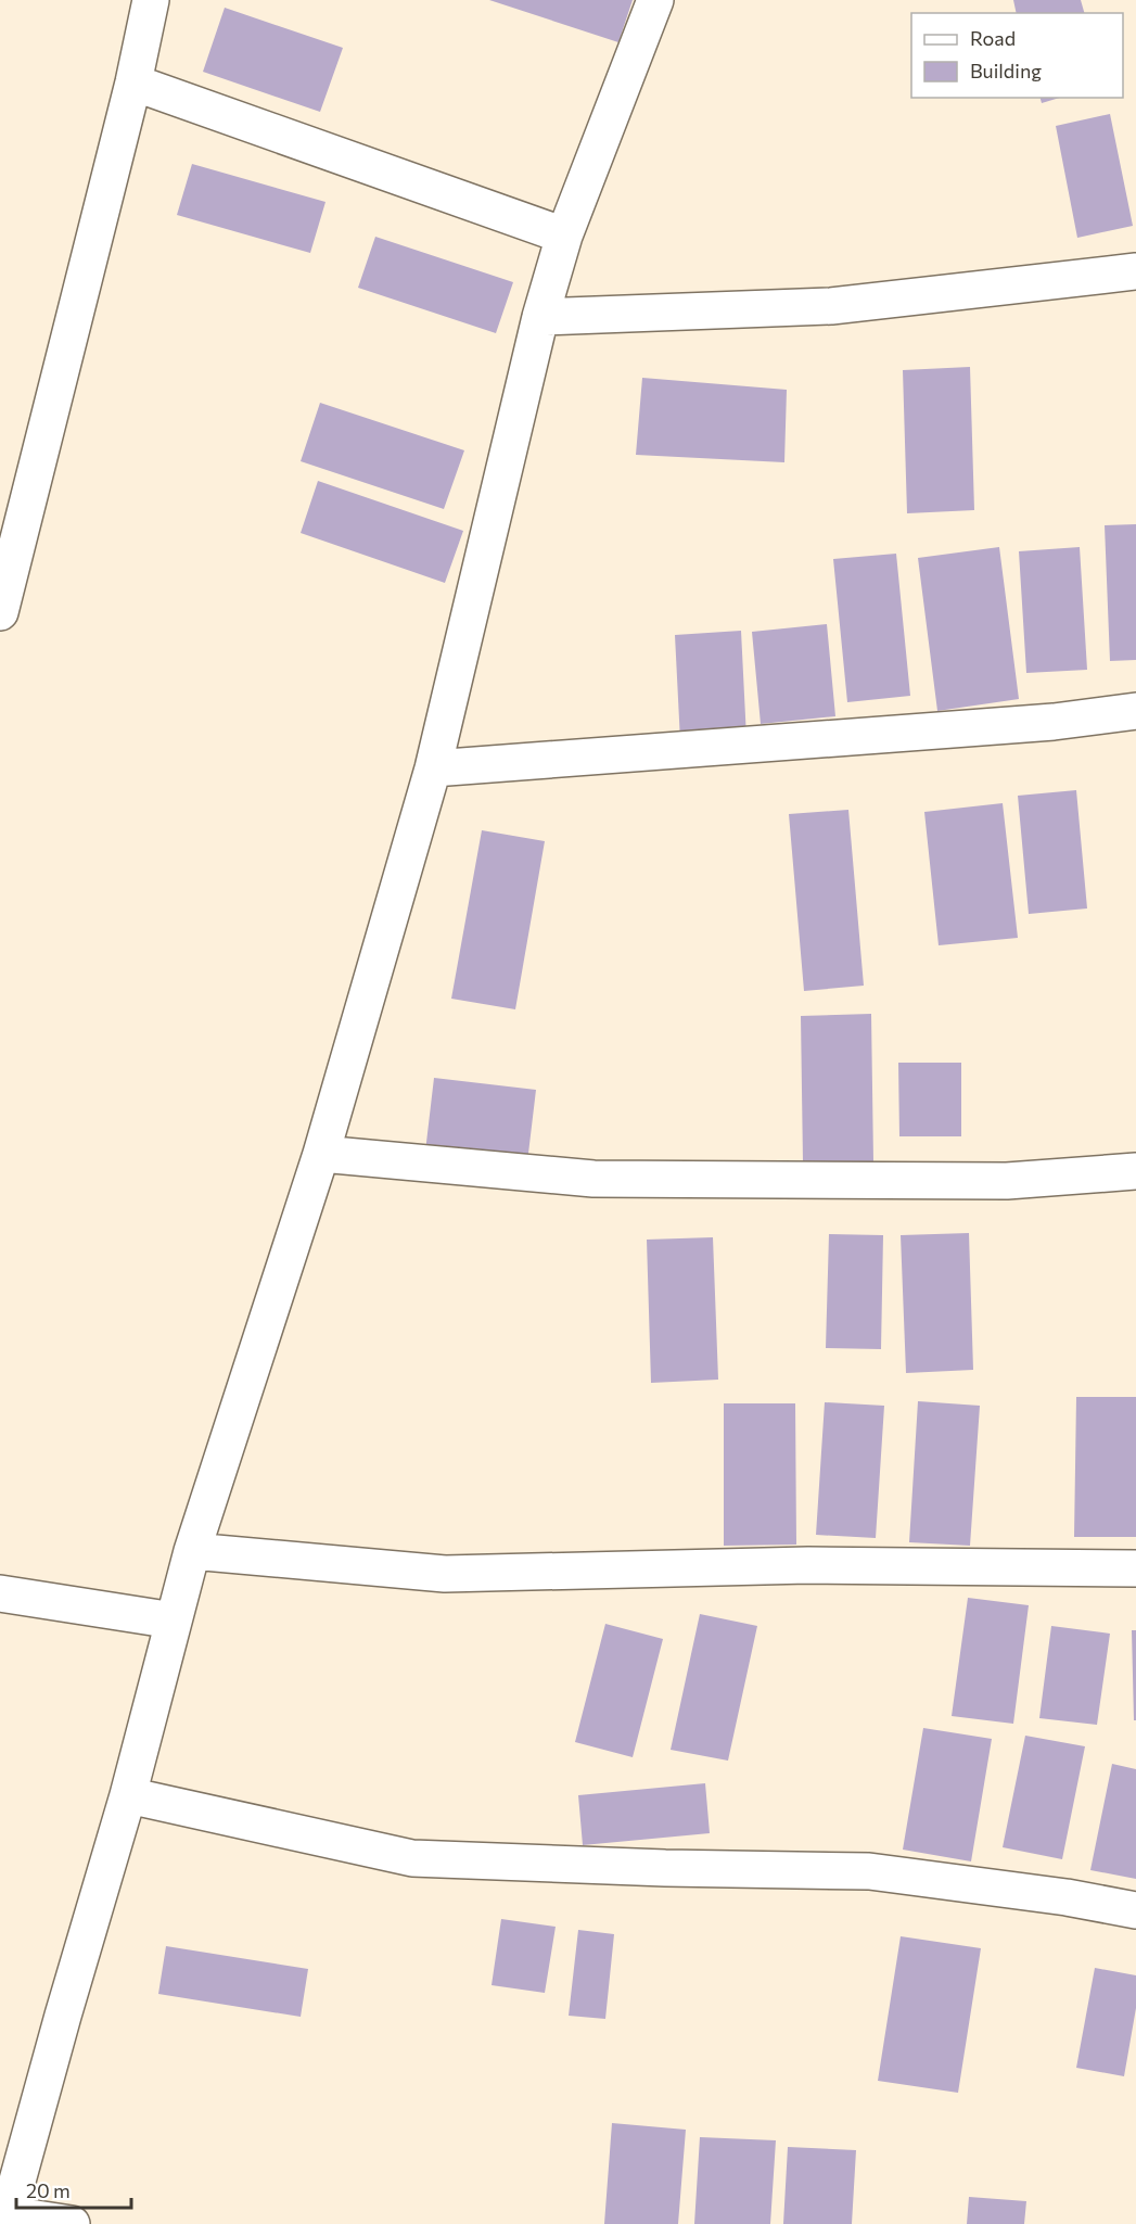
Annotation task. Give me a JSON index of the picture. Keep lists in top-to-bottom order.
{
  "legend": ["Road", "Building"],
  "scale_bar": "20 m"
}
